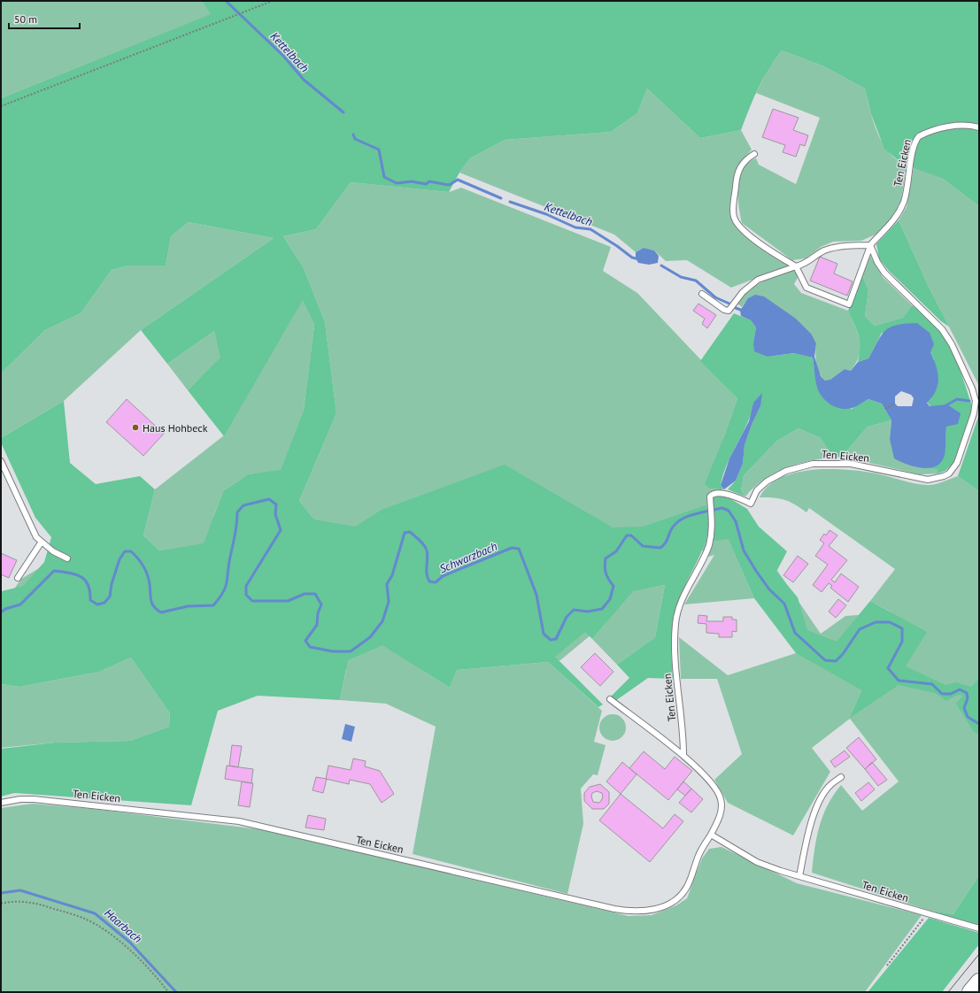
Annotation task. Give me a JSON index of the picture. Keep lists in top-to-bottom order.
{
  "streets": {
    "lane": ["Ten Eicken"]
  },
  "water": ["Kettelbach", "Schwarzbach", "Haarbach"],
  "places": ["Haus Hohbeck"],
  "scale_bar": "50 m"
}
